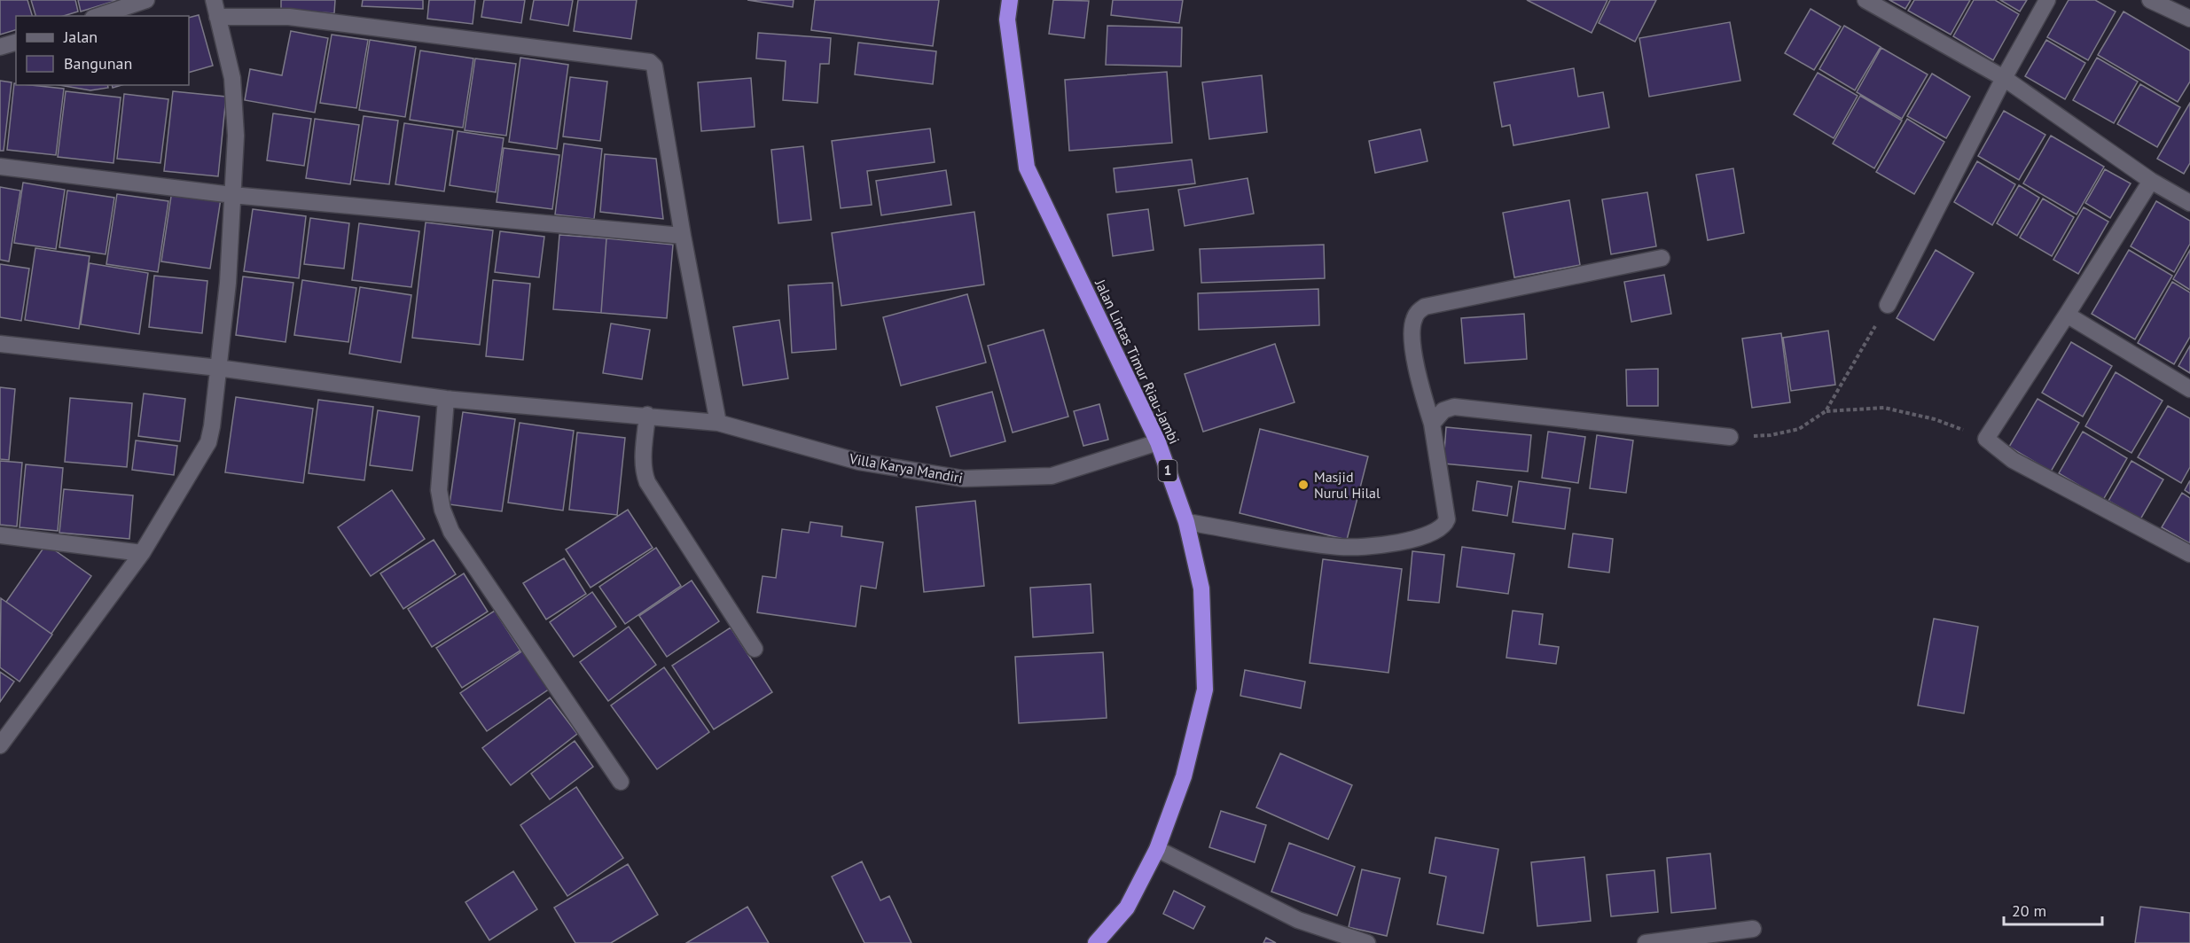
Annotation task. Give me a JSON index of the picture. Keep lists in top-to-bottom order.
{
  "streets": {
    "highway": ["Jalan Lintas Timur Riau-Jambi", "1"],
    "street": ["Villa Karya Mandiri"]
  },
  "crossings": [
    ["Jalan Lintas Timur Riau-Jambi", "Villa Karya Mandiri"]
  ],
  "places": ["Masjid Nurul Hilal"],
  "legend": ["Jalan", "Bangunan"],
  "scale_bar": "20 m"
}
